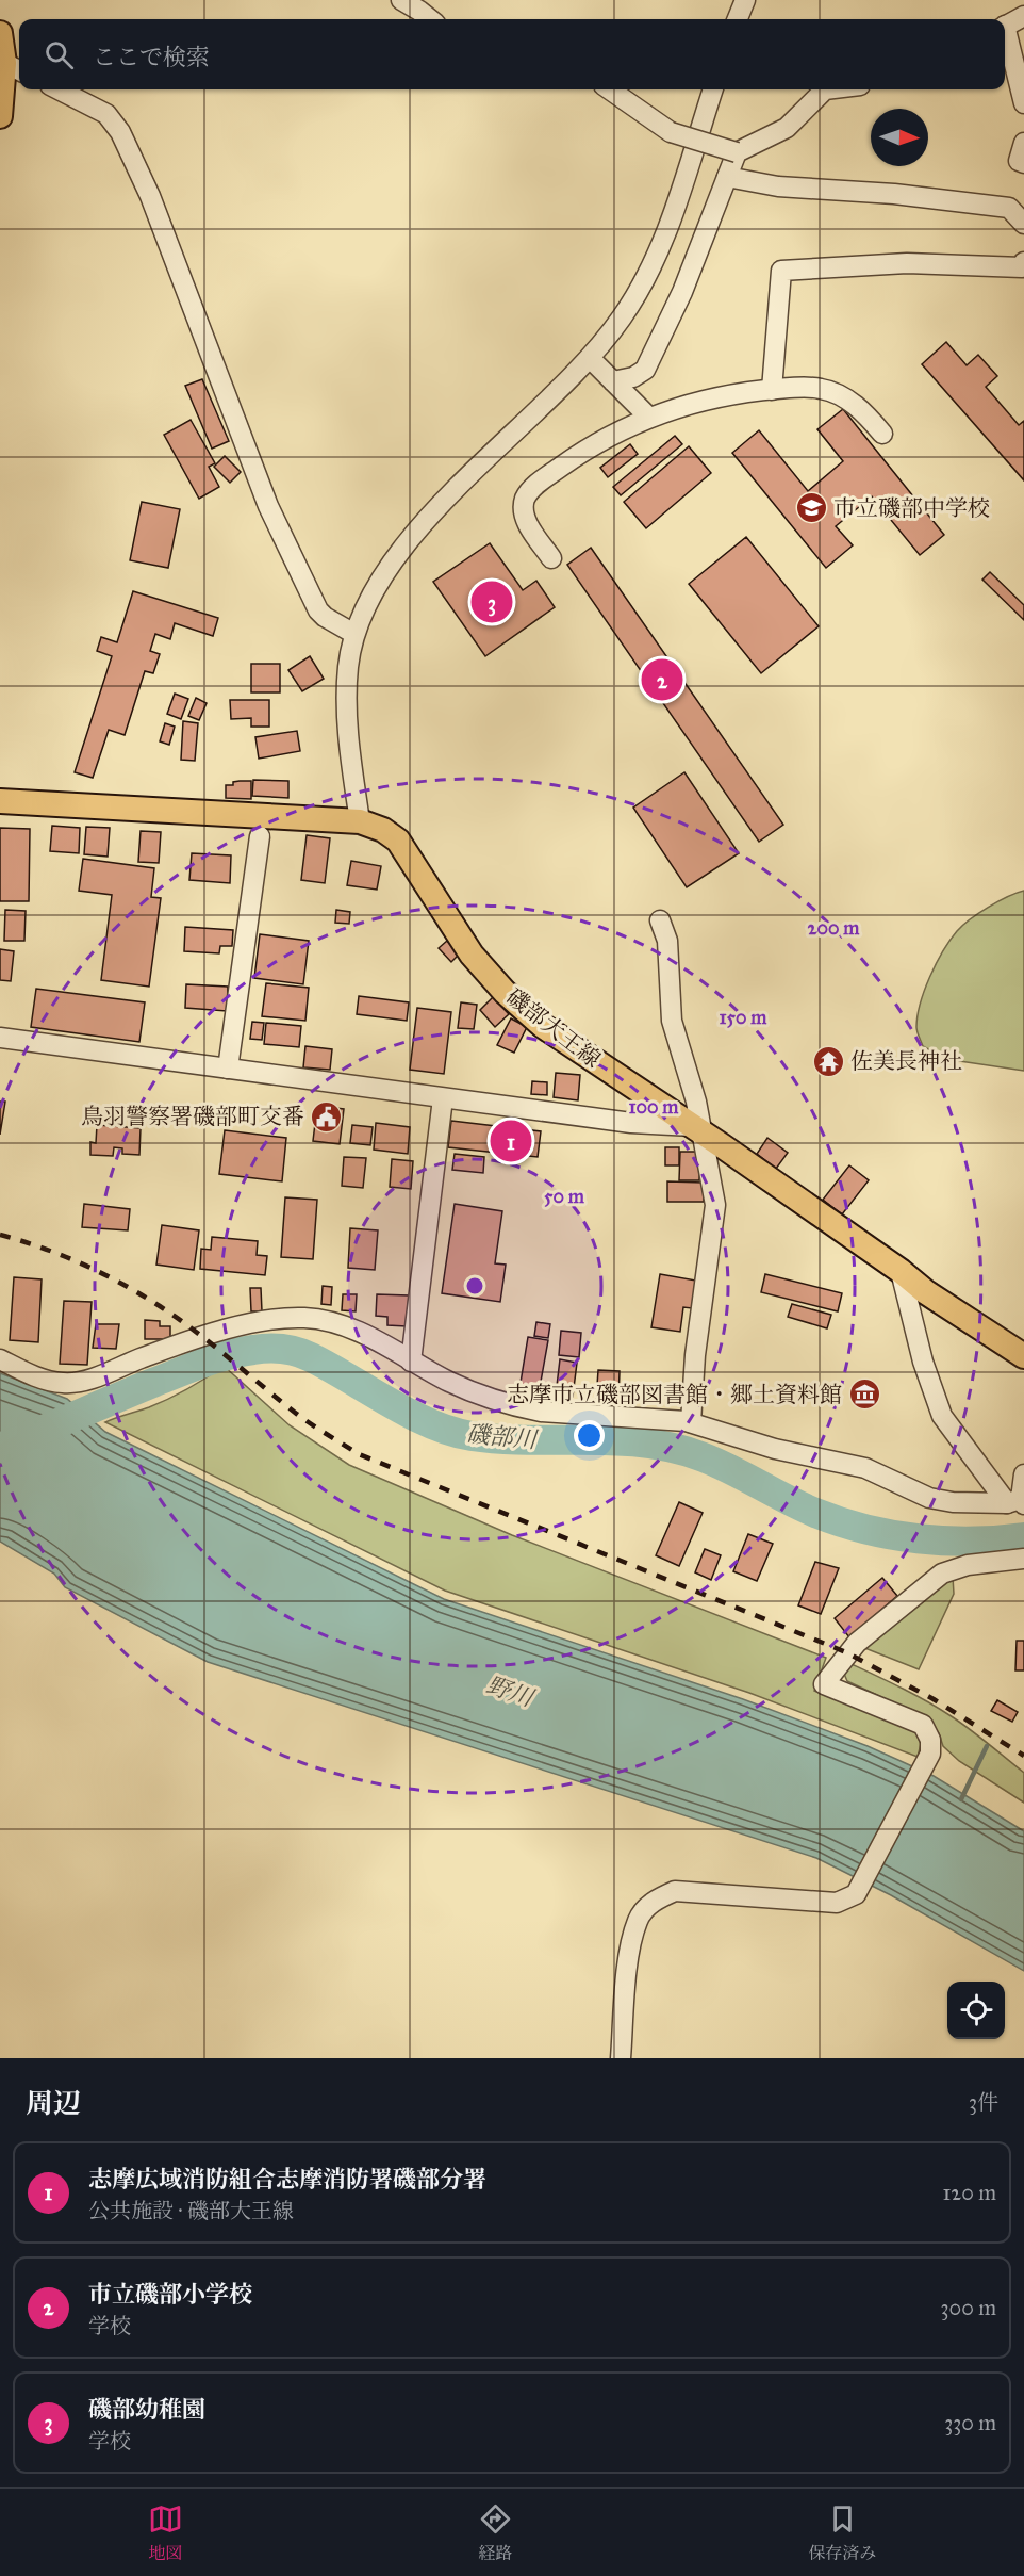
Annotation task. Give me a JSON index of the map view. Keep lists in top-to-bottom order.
{
  "streets": {
    "main road": ["磯部大王線"]
  },
  "water": ["磯部川", "野川"],
  "places": {
    "school or university": ["市立磯部中学校"],
    "temple": ["佐美長神社"],
    "public building": ["鳥羽警察署磯部町交番"],
    "museum": ["志摩市立磯部図書館・郷土資料館"]
  },
  "north": "right",
  "page": {
    "search": "ここで検索",
    "pins": ["3", "2", "1"],
    "heading": ["周辺", "3件"],
    "list": [
      {
        "mark": "1",
        "name": "志摩広域消防組合志摩消防署磯部分署",
        "note": "公共施設 · 磯部大王線",
        "value": "120 m"
      },
      {
        "mark": "2",
        "name": "市立磯部小学校",
        "note": "学校",
        "value": "300 m"
      },
      {
        "mark": "3",
        "name": "磯部幼稚園",
        "note": "学校",
        "value": "330 m"
      }
    ],
    "nav": ["地図", "経路", "保存済み"]
  },
  "rings": [
    "200 m",
    "150 m",
    "100 m",
    "50 m"
  ]
}
